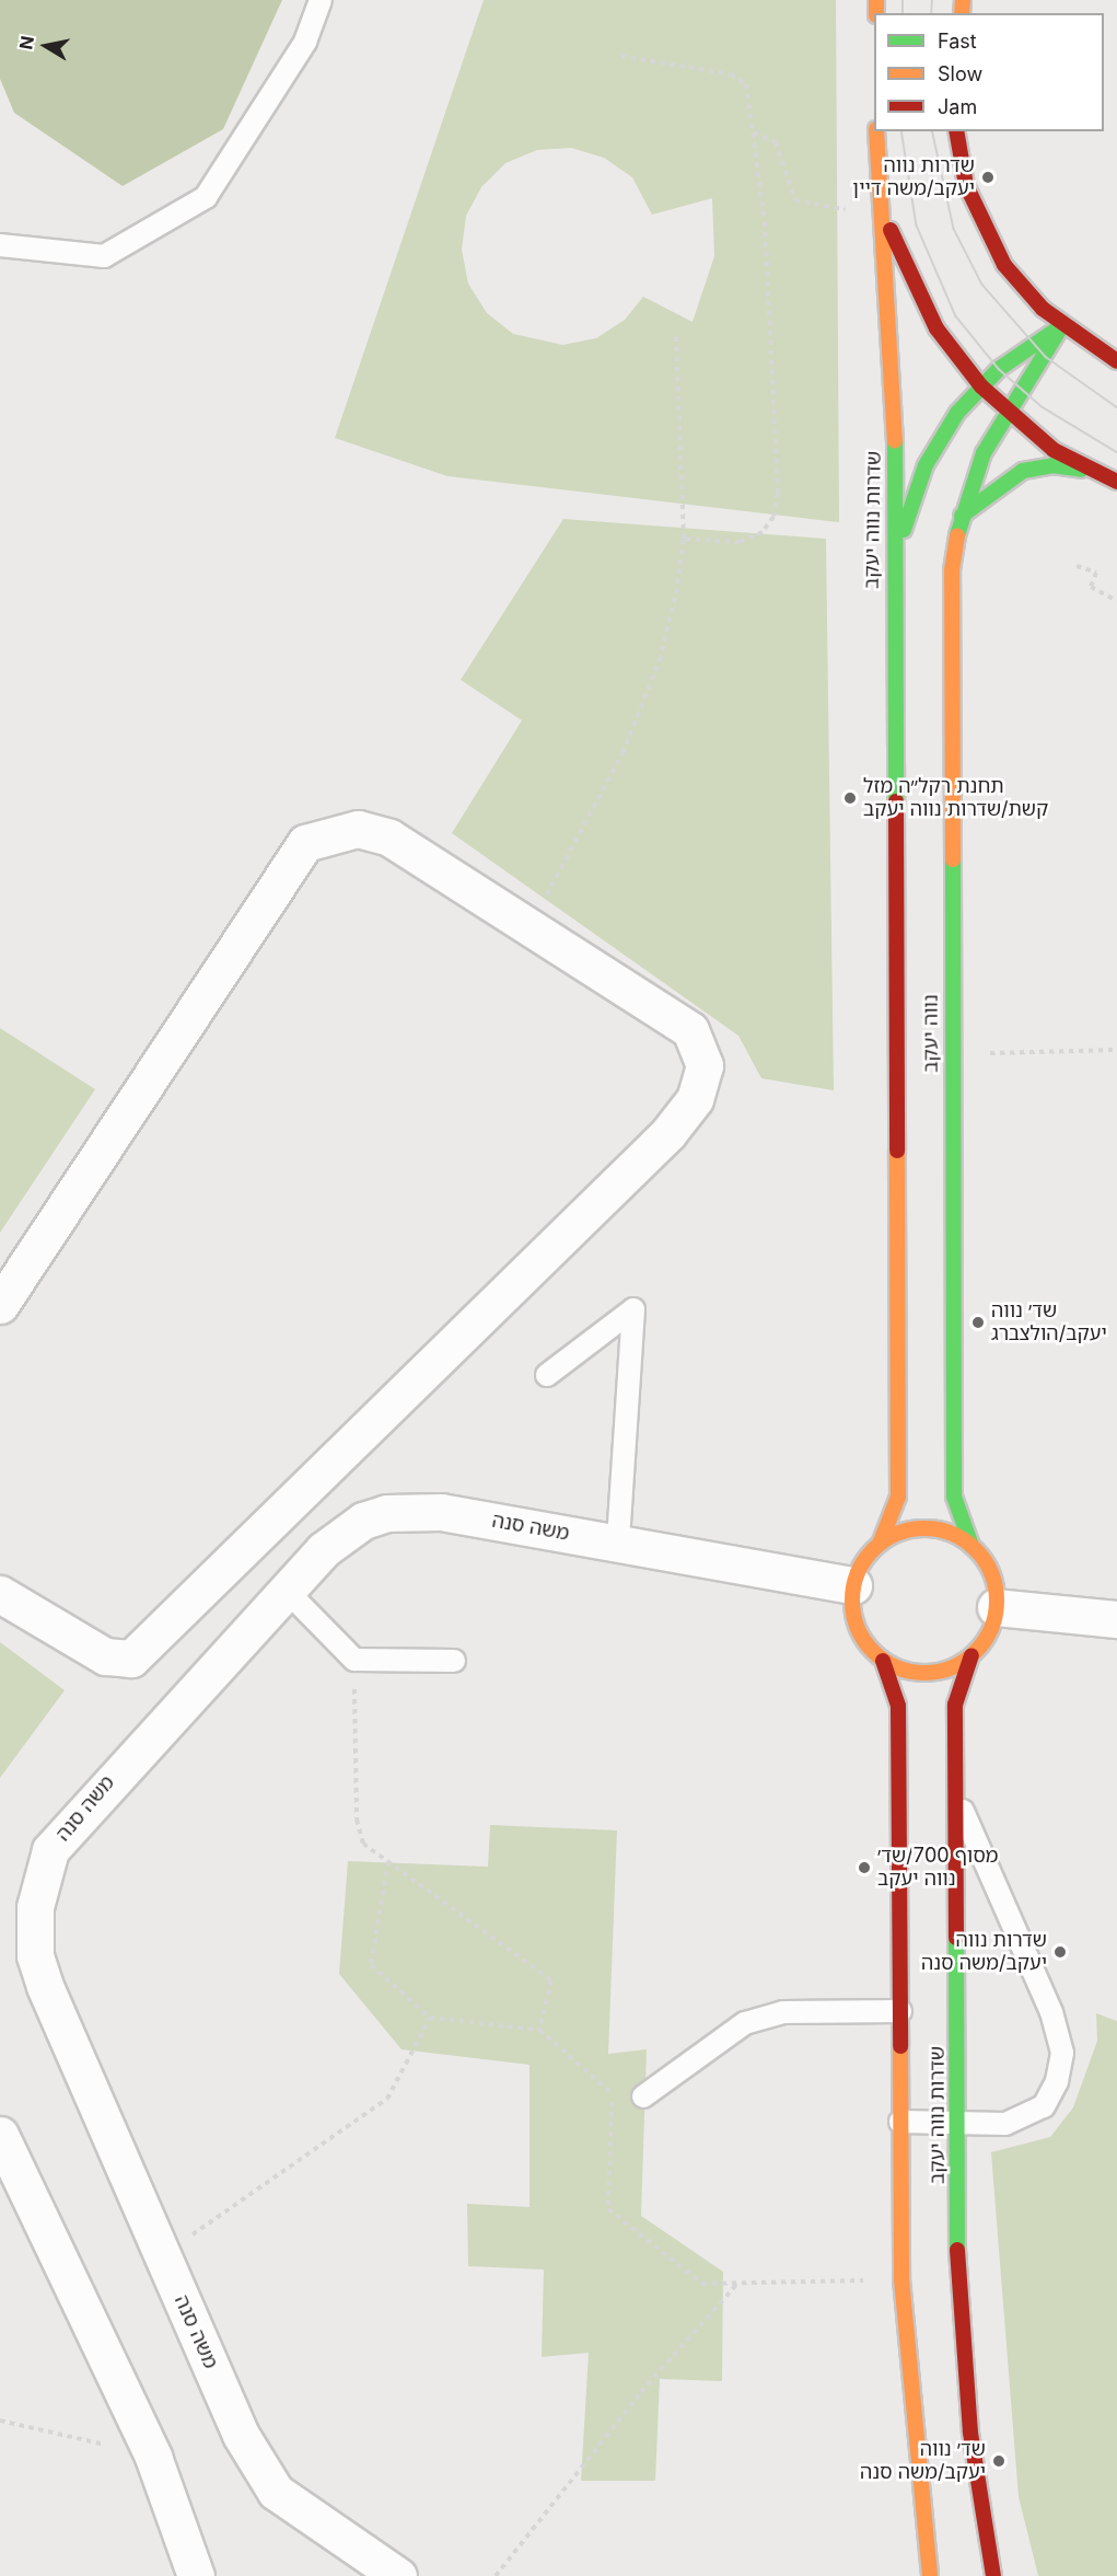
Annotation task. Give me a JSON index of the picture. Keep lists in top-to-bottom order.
{
  "streets": {
    "street": ["שדרות נווה יעקב", "נווה יעקב", "משה סנה"]
  },
  "crossings": [
    ["שדרות נווה יעקב", "נווה יעקב"],
    ["שדרות נווה יעקב", "משה סנה"],
    ["נווה יעקב", "משה סנה"]
  ],
  "places": [
    "שדרות נווה יעקב/משה דיין",
    "תחנת רקל״ה מזל קשת/שדרות נווה יעקב",
    "שד׳ נווה יעקב/הולצברג",
    "מסוף 700/שד׳ נווה יעקב",
    "שדרות נווה יעקב/משה סנה",
    "שד׳ נווה יעקב/משה סנה"
  ],
  "legend": ["Fast", "Slow", "Jam"],
  "north": "left"
}
